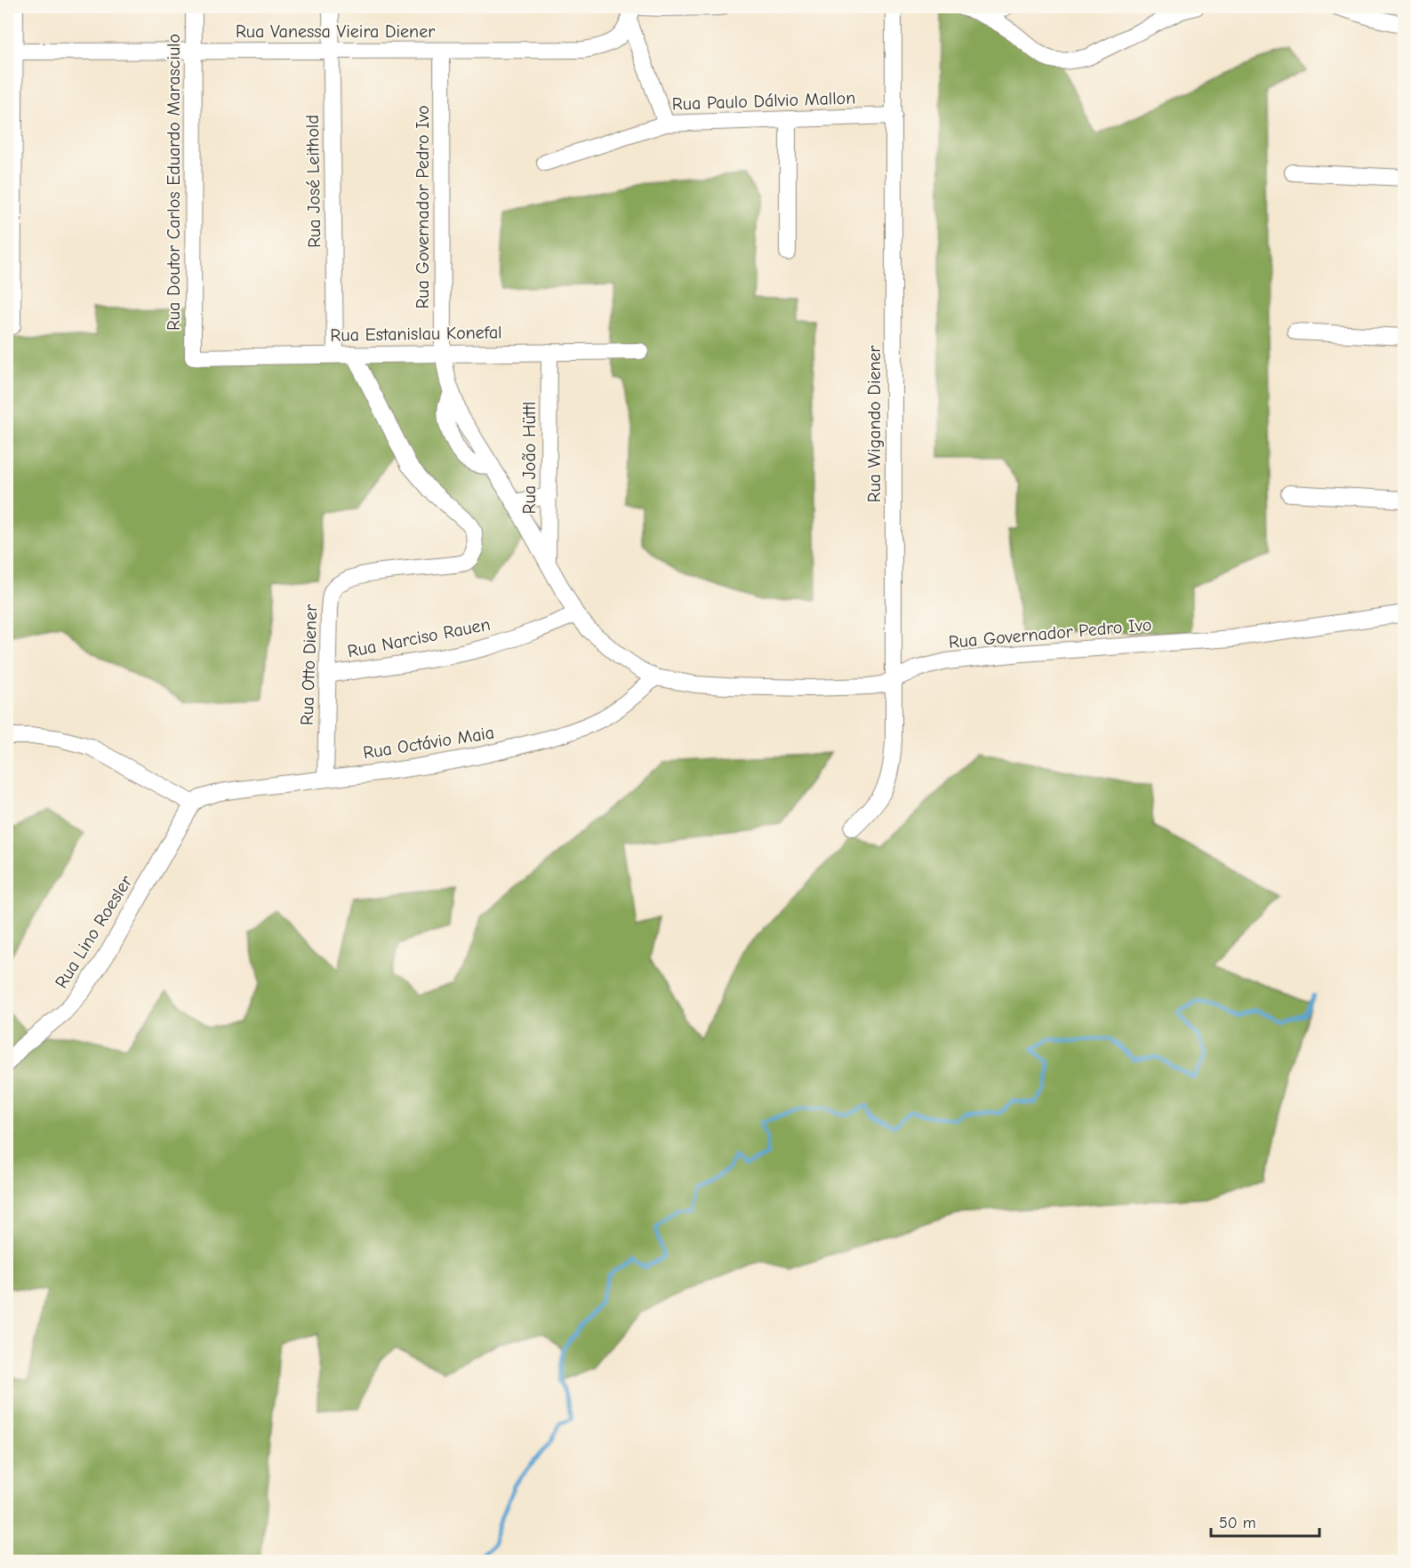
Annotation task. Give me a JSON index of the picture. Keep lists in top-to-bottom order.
{
  "streets": {
    "street": [
      "Rua Vanessa Vieira Diener",
      "Rua Paulo Dálvio Mallon",
      "Rua José Leithold",
      "Rua Doutor Carlos Eduardo Marasciulo",
      "Rua Governador Pedro Ivo",
      "Rua Estanislau Konefal",
      "Rua Wigando Diener",
      "Rua João Hüttl",
      "Rua Narciso Rauen",
      "Rua Otto Diener",
      "Rua Octávio Maia",
      "Rua Lino Roesler"
    ]
  },
  "crossings": [
    ["Rua Vanessa Vieira Diener", "Rua José Leithold"],
    ["Rua Vanessa Vieira Diener", "Rua Doutor Carlos Eduardo Marasciulo"],
    ["Rua Vanessa Vieira Diener", "Rua Governador Pedro Ivo"],
    ["Rua Paulo Dálvio Mallon", "Rua Wigando Diener"],
    ["Rua José Leithold", "Rua Estanislau Konefal"],
    ["Rua Doutor Carlos Eduardo Marasciulo", "Rua Estanislau Konefal"],
    ["Rua Governador Pedro Ivo", "Rua Estanislau Konefal"],
    ["Rua Governador Pedro Ivo", "Rua Wigando Diener"],
    ["Rua Governador Pedro Ivo", "Rua João Hüttl"],
    ["Rua Governador Pedro Ivo", "Rua Narciso Rauen"],
    ["Rua Governador Pedro Ivo", "Rua Octávio Maia"],
    ["Rua Estanislau Konefal", "Rua João Hüttl"],
    ["Rua Estanislau Konefal", "Rua Otto Diener"],
    ["Rua Narciso Rauen", "Rua Otto Diener"],
    ["Rua Otto Diener", "Rua Octávio Maia"],
    ["Rua Octávio Maia", "Rua Lino Roesler"]
  ],
  "scale_bar": "50 m"
}
